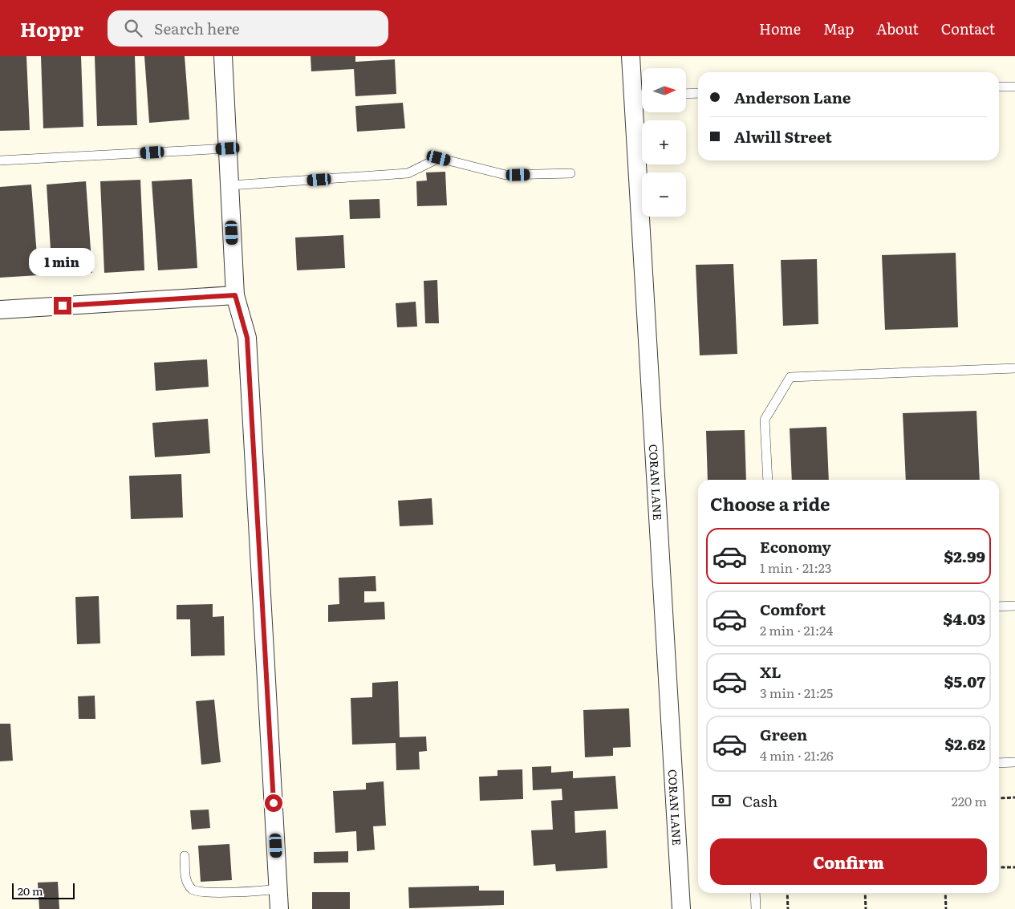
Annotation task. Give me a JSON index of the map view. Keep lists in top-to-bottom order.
{
  "streets": {
    "street": ["CORAN LANE"]
  },
  "scale_bar": "20 m",
  "north": "right",
  "page": {
    "header": "Hoppr",
    "search": "Search here",
    "nav": [
      "Home",
      "Map",
      "About",
      "Contact"
    ],
    "map_buttons": ["+", "−"],
    "banner": ["Anderson Lane", "Alwill Street"],
    "bubble": "1 min",
    "heading": "Choose a ride",
    "list": [
      {
        "name": "Economy",
        "note": "1 min · 21:23",
        "value": "$2.99"
      },
      {
        "name": "Comfort",
        "note": "2 min · 21:24",
        "value": "$4.03"
      },
      {
        "name": "XL",
        "note": "3 min · 21:25",
        "value": "$5.07"
      },
      {
        "name": "Green",
        "note": "4 min · 21:26",
        "value": "$2.62"
      }
    ],
    "pay": ["Cash", "220 m"],
    "buttons": "Confirm",
    "scale": "20 m"
  }
}
